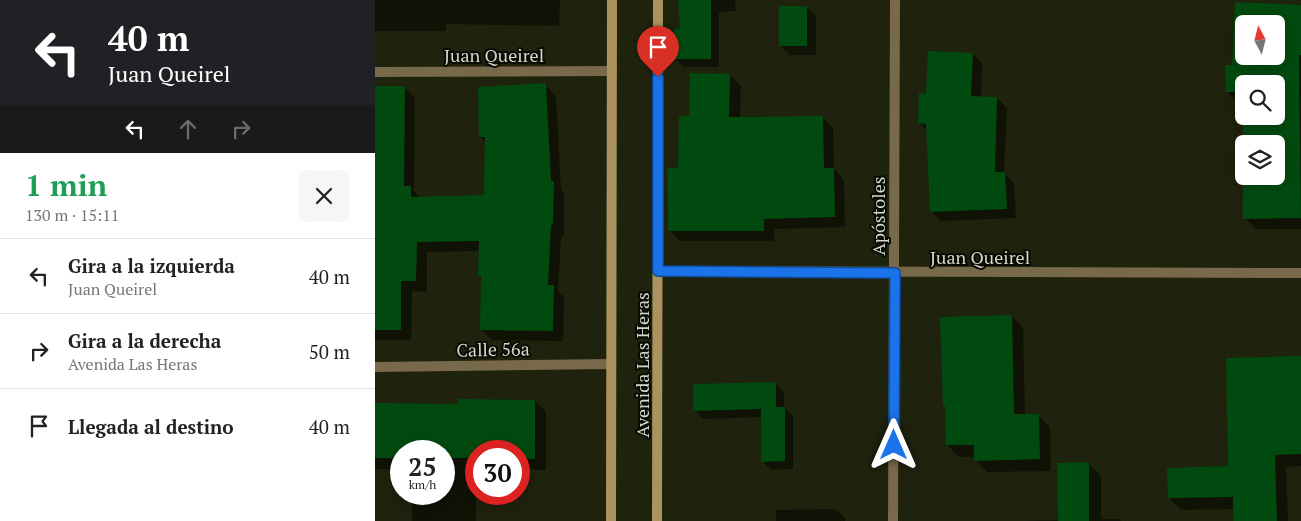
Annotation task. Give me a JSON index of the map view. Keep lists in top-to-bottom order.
{
  "streets": {
    "main road": ["Avenida Las Heras"],
    "street": ["Juan Queirel", "Apóstoles", "Calle 56a"]
  },
  "crossings": [
    ["Juan Queirel", "Apóstoles"],
    ["Juan Queirel", "Avenida Las Heras"],
    ["Calle 56a", "Avenida Las Heras"]
  ],
  "north": "top",
  "page": {
    "turn": ["40 m", "Juan Queirel"],
    "heading": ["1 min", "130 m · 15:11"],
    "list": [
      {
        "name": "Gira a la izquierda",
        "note": "Juan Queirel",
        "value": "40 m"
      },
      {
        "name": "Gira a la derecha",
        "note": "Avenida Las Heras",
        "value": "50 m"
      },
      {
        "name": "Llegada al destino",
        "value": "40 m"
      }
    ],
    "speed": "25 km/h",
    "limit": "30"
  }
}
